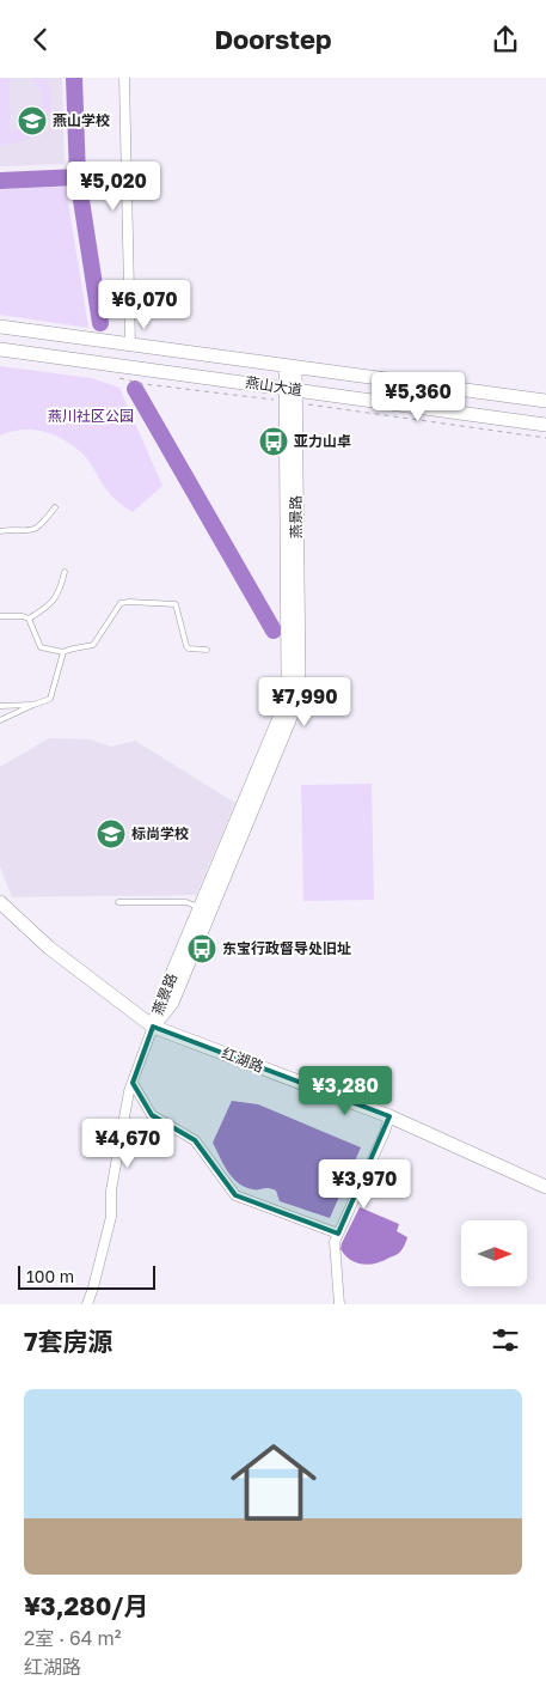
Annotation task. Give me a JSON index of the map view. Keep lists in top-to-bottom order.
{
  "streets": {
    "main road": ["燕山大道", "燕景路", "红湖路"]
  },
  "crossings": [
    ["燕山大道", "燕景路"],
    ["燕景路", "红湖路"]
  ],
  "parks": ["燕川社区公园"],
  "places": {
    "school or university": ["燕山学校", "标尚学校"],
    "bus stop": ["亚力山卓", "东宝行政督导处旧址"]
  },
  "scale_bar": "100 m",
  "north": "right",
  "page": {
    "header": "Doorstep",
    "price": [
      "¥5,020",
      "¥6,070",
      "¥5,360",
      "¥7,990",
      "¥3,280",
      "¥4,670",
      "¥3,970"
    ],
    "scale": "100 m",
    "heading": "7套房源",
    "list": [
      {
        "name": "¥3,280/月",
        "note": "2室 · 64 m² · 红湖路"
      }
    ]
  }
}
